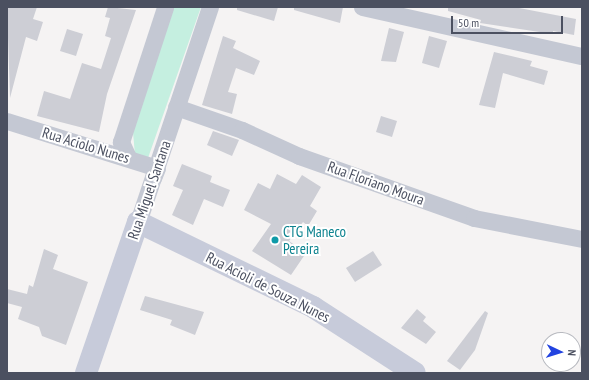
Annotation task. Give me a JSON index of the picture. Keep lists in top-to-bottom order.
{
  "streets": {
    "street": [
      "Rua Aciolo Nunes",
      "Rua Floriano Moura",
      "Rua Miguel Santana",
      "Rua Acioli de Souza Nunes"
    ]
  },
  "crossings": [
    ["Rua Aciolo Nunes", "Rua Miguel Santana"],
    ["Rua Aciolo Nunes", "Rua Acioli de Souza Nunes"],
    ["Rua Floriano Moura", "Rua Miguel Santana"],
    ["Rua Miguel Santana", "Rua Acioli de Souza Nunes"]
  ],
  "places": ["CTG Maneco Pereira"],
  "scale_bar": "50 m",
  "north": "right"
}
